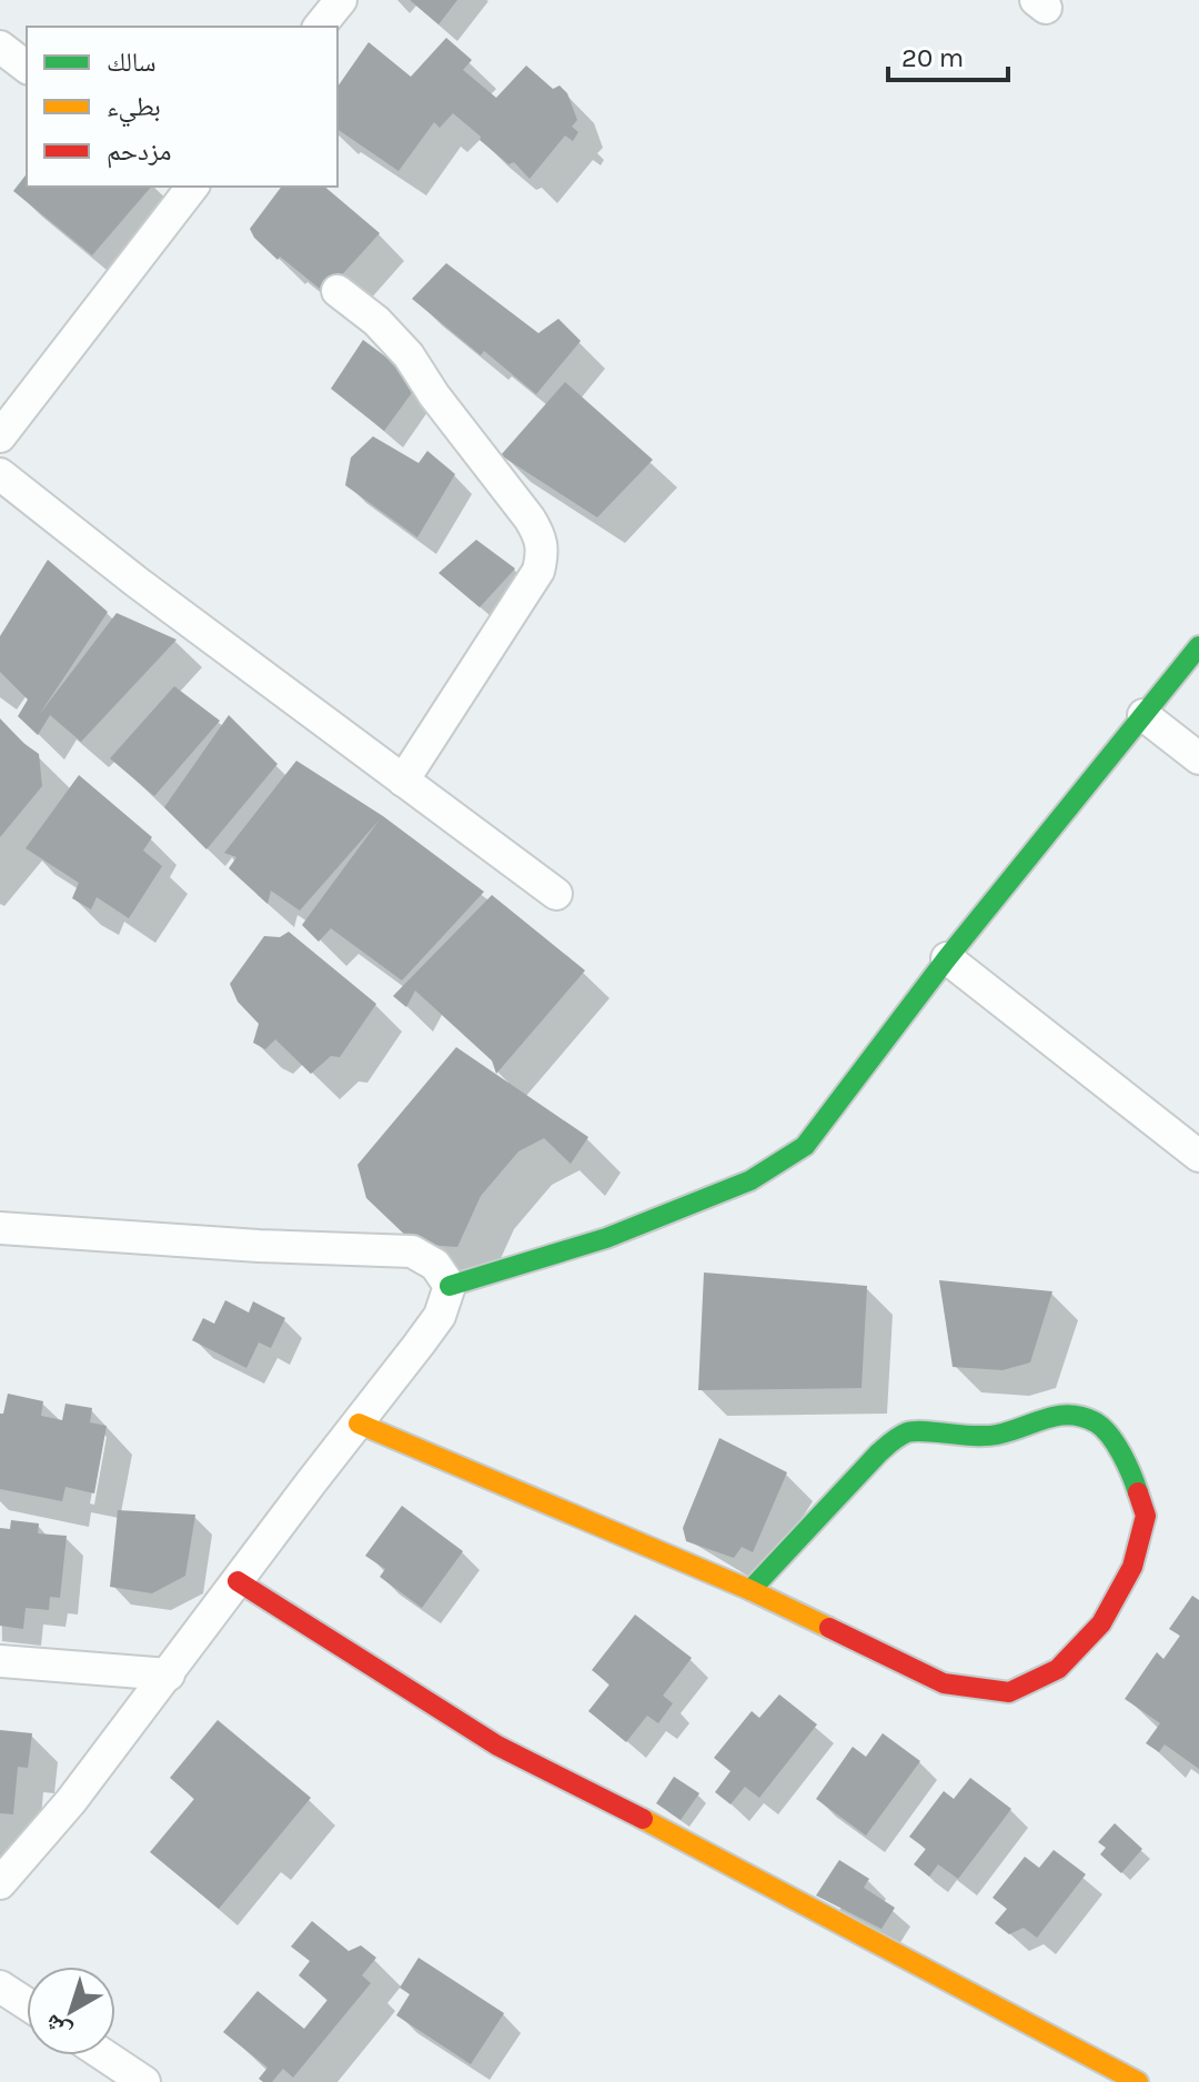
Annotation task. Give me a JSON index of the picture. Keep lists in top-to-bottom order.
{
  "legend": ["سالك", "بطيء", "مزدحم"],
  "scale_bar": "20 m",
  "north": "bottom left"
}
